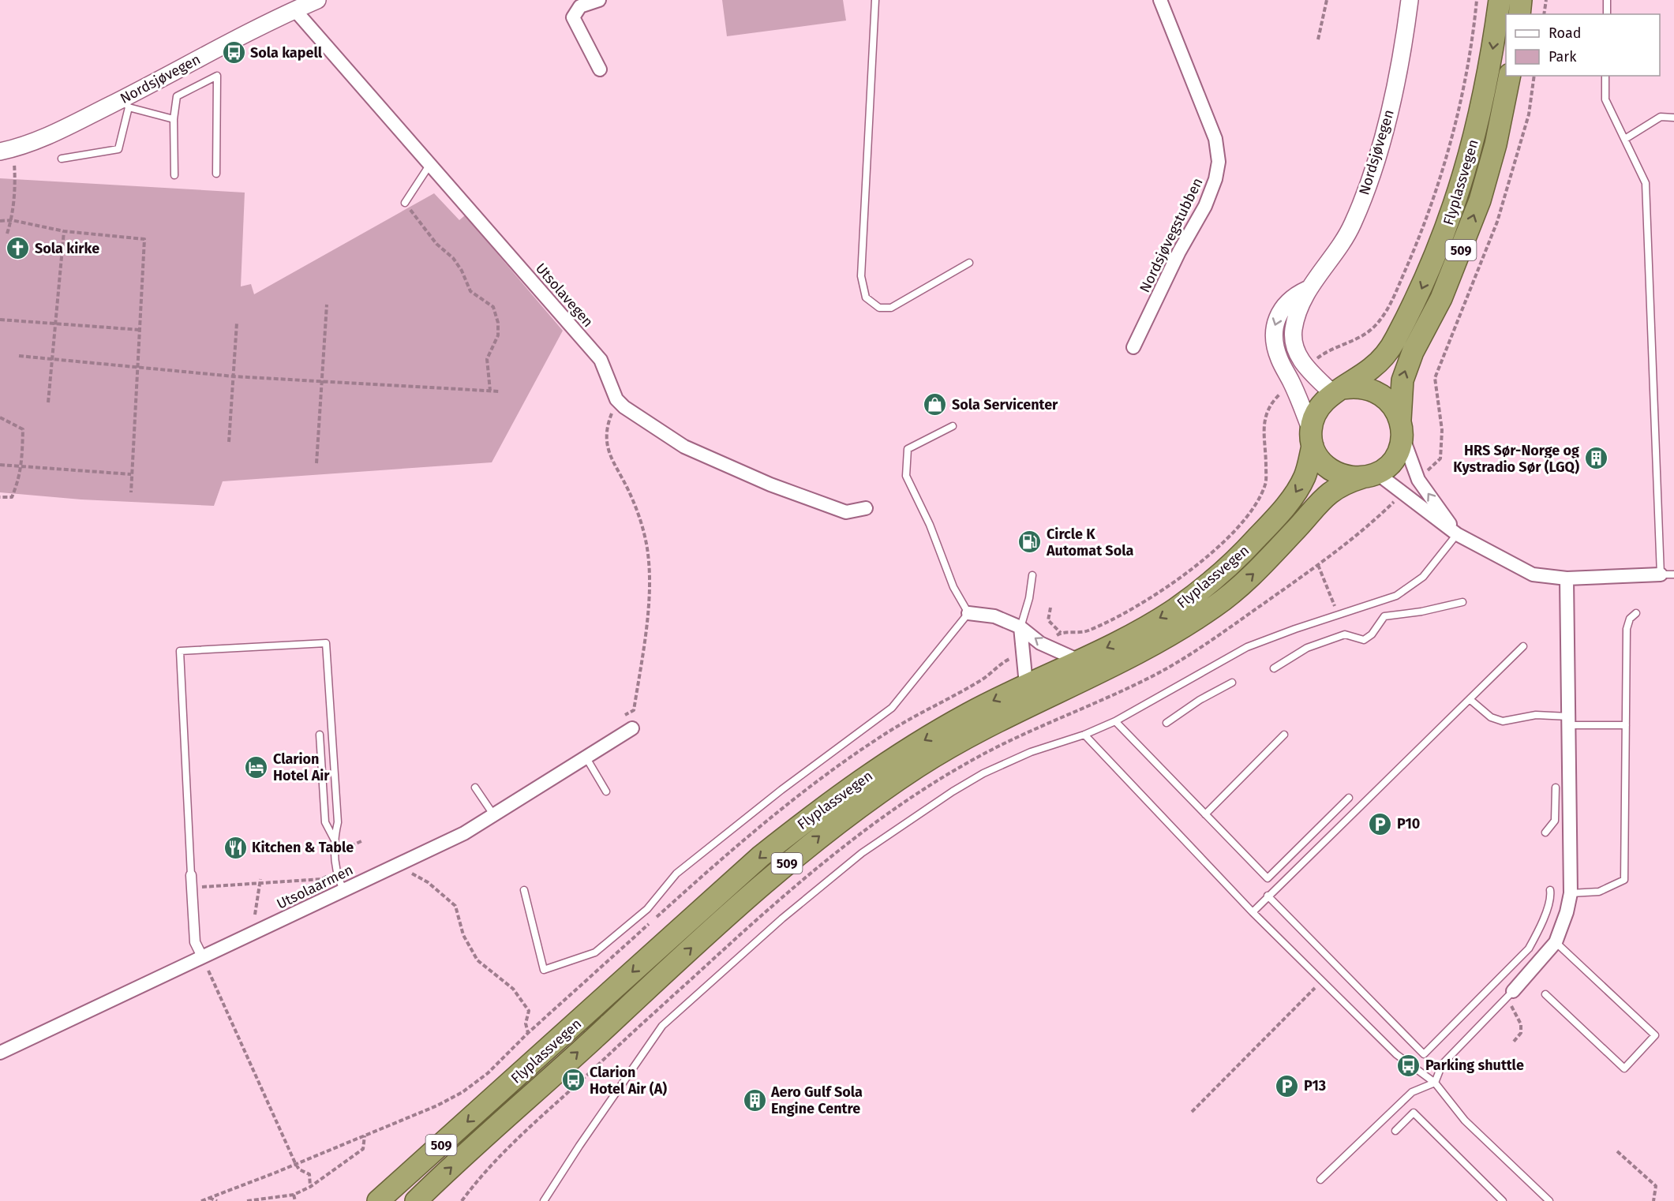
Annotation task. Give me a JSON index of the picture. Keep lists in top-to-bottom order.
{
  "streets": {
    "highway": ["Flyplassvegen", "509"],
    "street": [
      "Nordsjøvegen",
      "Nordsjøvegstubben",
      "Utsolavegen",
      "Utsolaarmen"
    ]
  },
  "crossings": [
    ["Nordsjøvegen", "Flyplassvegen"],
    ["Nordsjøvegen", "Utsolavegen"]
  ],
  "places": {
    "bus stop": ["Sola kapell", "Parking shuttle", "Clarion Hotel Air (A)"],
    "church": ["Sola kirke"],
    "shop": ["Sola Servicenter"],
    "building": ["HRS Sør-Norge og Kystradio Sør (LGQ)", "Aero Gulf Sola Engine Centre"],
    "fuel station": ["Circle K Automat Sola"],
    "hotel": ["Clarion Hotel Air"],
    "parking": ["P10", "P13"],
    "restaurant": ["Kitchen & Table"]
  },
  "legend": ["Road", "Park"]
}
